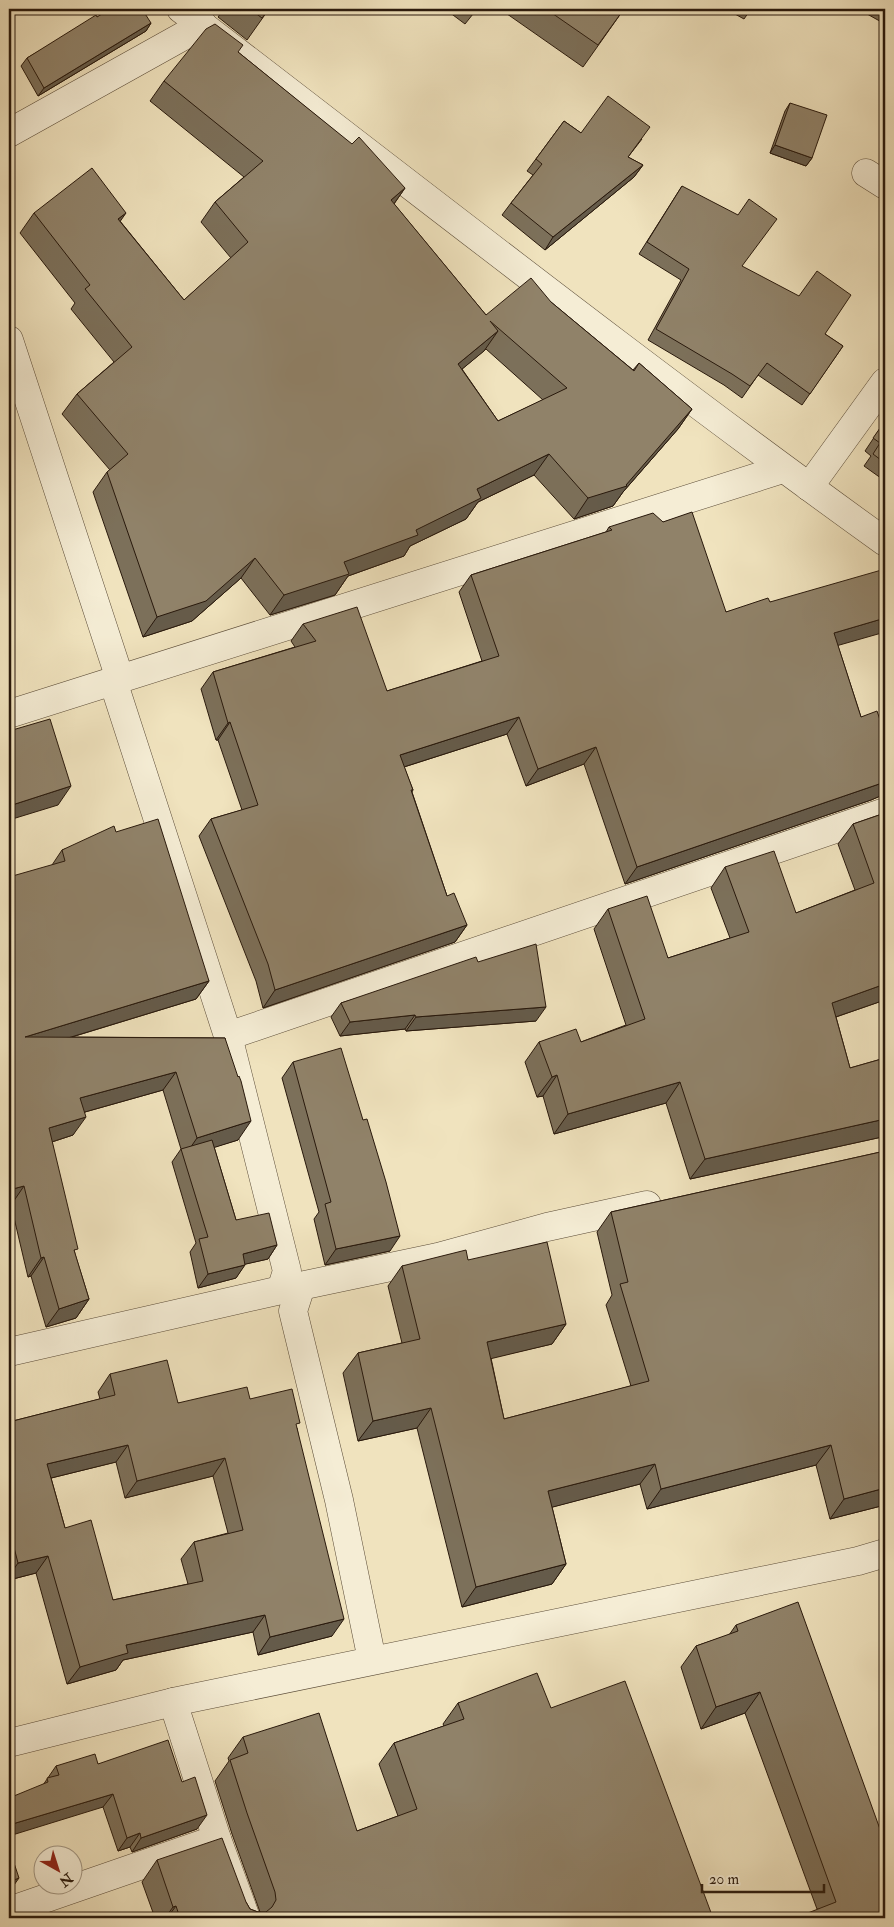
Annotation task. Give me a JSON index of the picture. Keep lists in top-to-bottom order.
{
  "scale_bar": "20 m",
  "north": "bottom right"
}
